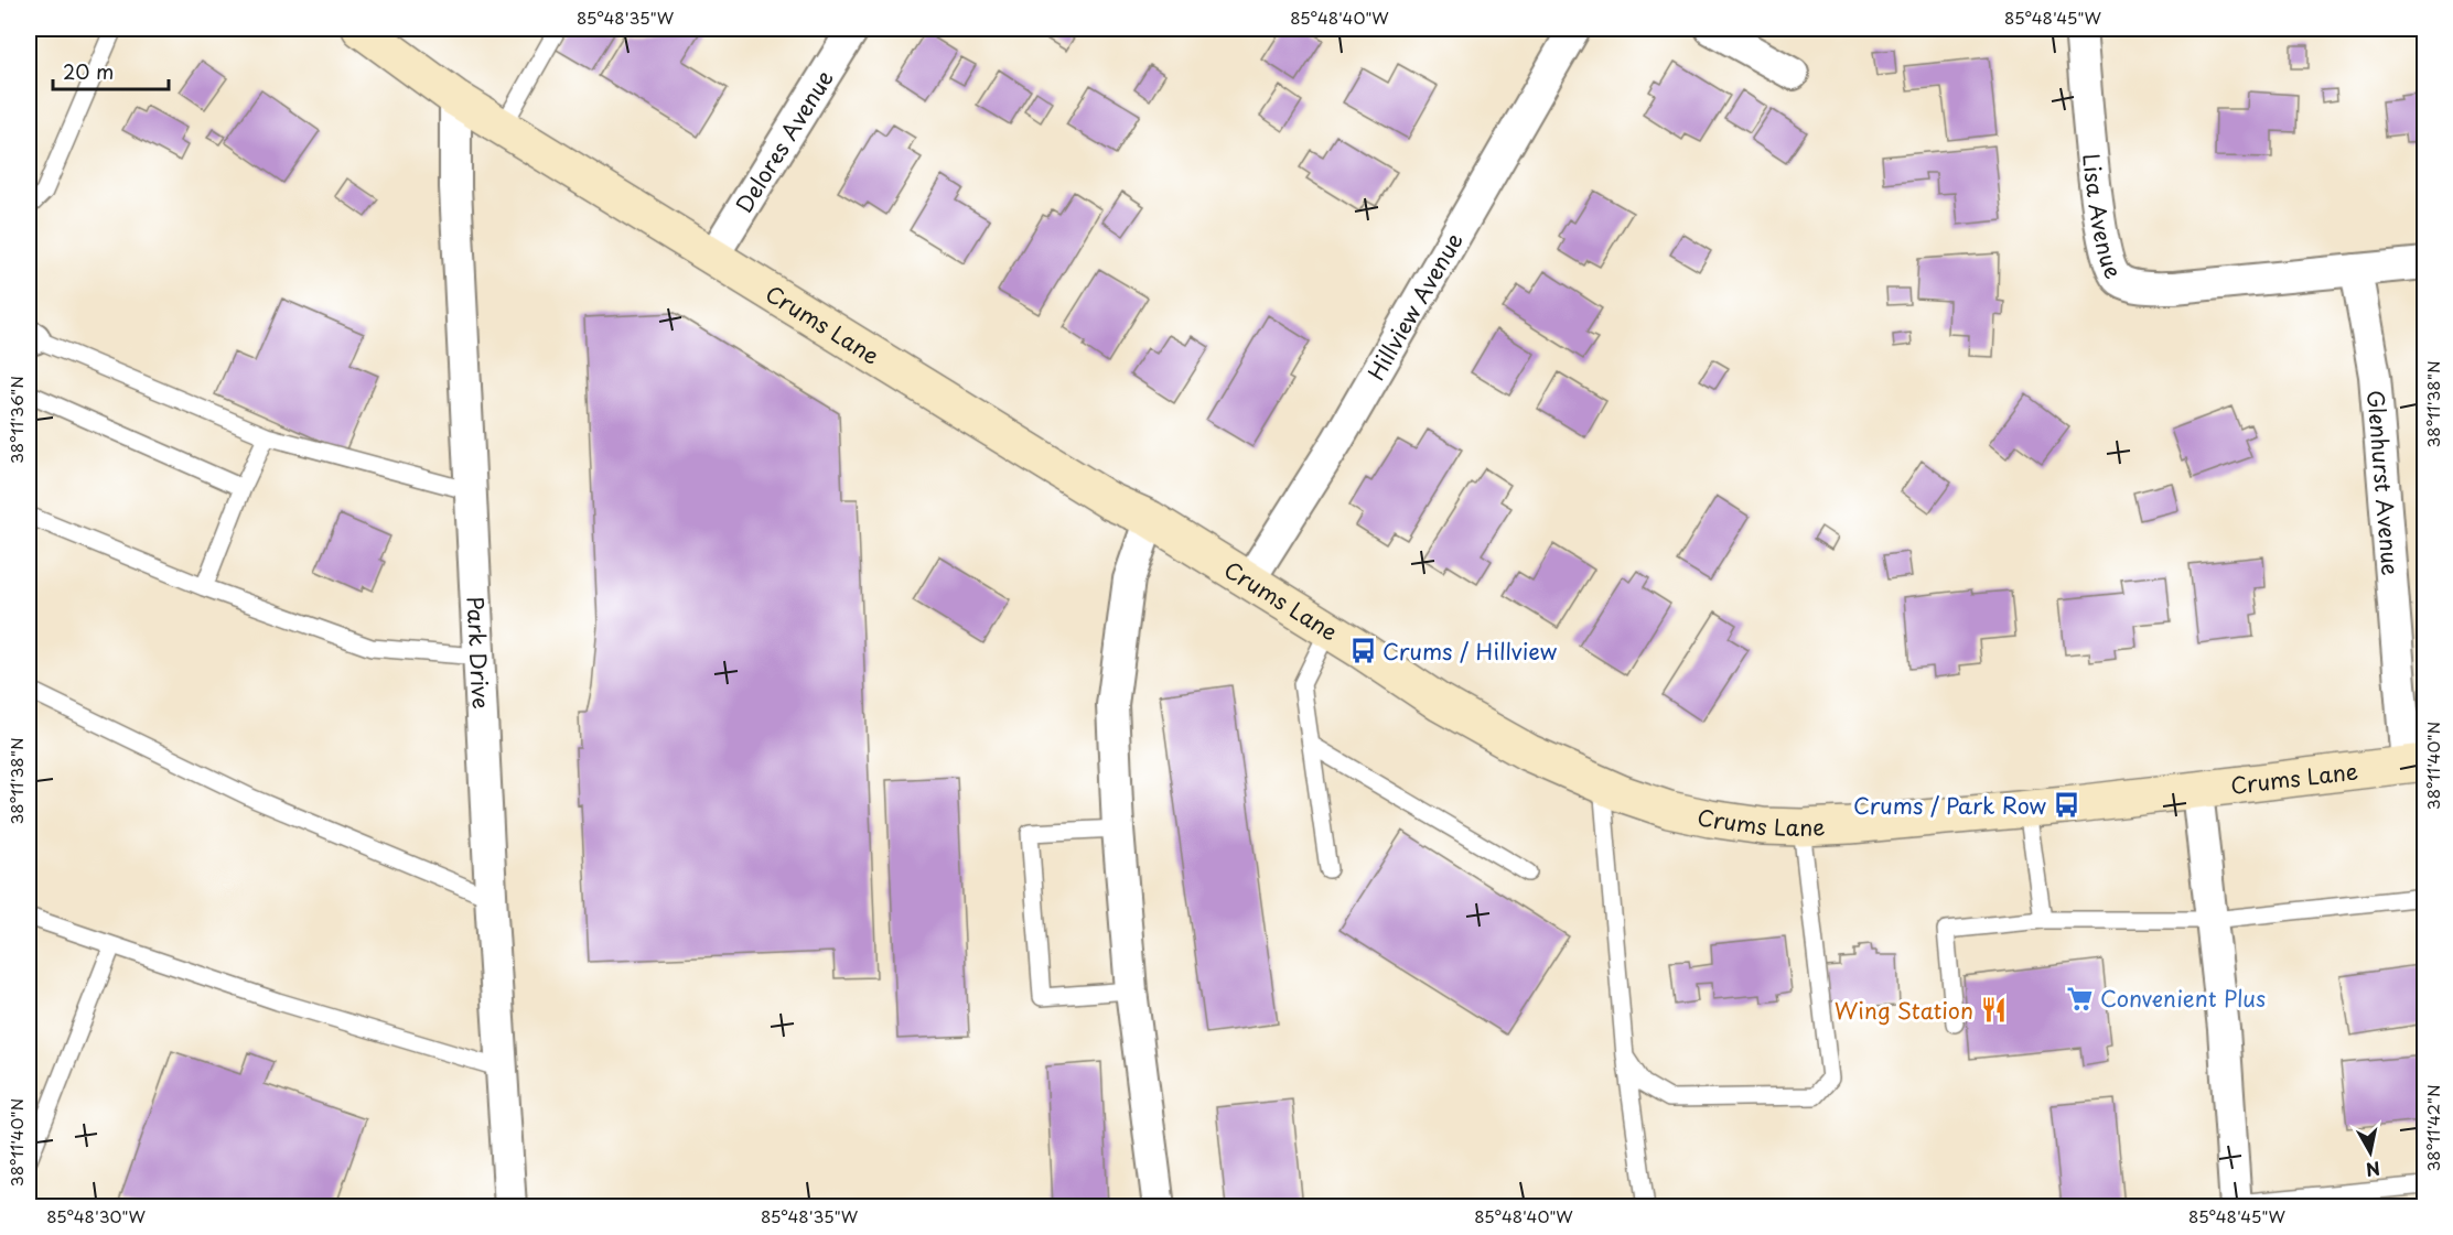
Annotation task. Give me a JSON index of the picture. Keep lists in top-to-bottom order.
{
  "streets": {
    "main road": ["Crums Lane"],
    "street": [
      "Delores Avenue",
      "Lisa Avenue",
      "Hillview Avenue",
      "Glenhurst Avenue",
      "Park Drive"
    ]
  },
  "crossings": [
    ["Delores Avenue", "Crums Lane"],
    ["Lisa Avenue", "Glenhurst Avenue"],
    ["Hillview Avenue", "Crums Lane"],
    ["Crums Lane", "Glenhurst Avenue"],
    ["Crums Lane", "Park Drive"]
  ],
  "places": {
    "bus stop": ["Crums / Hillview", "Crums / Park Row"],
    "supermarket": ["Convenient Plus"],
    "restaurant": ["Wing Station"]
  },
  "scale_bar": "20 m",
  "north": "bottom",
  "coordinates": [
    "85°48'35\"W",
    "85°48'40\"W",
    "85°48'45\"W",
    "38°11'38\"N",
    "38°11'36\"N",
    "38°11'40\"N",
    "38°11'42\"N",
    "85°48'30\"W"
  ]
}
